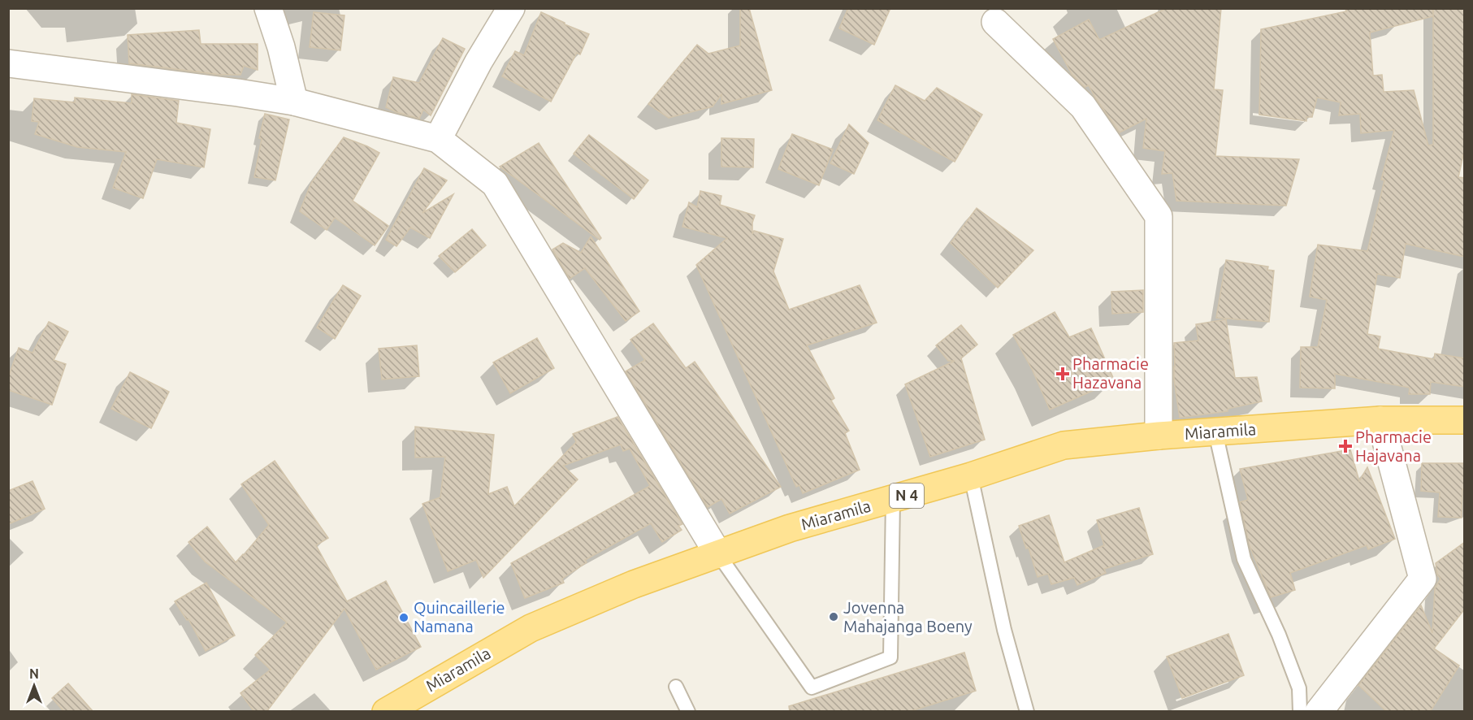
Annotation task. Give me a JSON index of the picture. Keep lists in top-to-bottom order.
{
  "streets": {
    "main road": ["Miaramila", "N 4"]
  },
  "places": {
    "health": ["Pharmacie Hazavana", "Pharmacie Hajavana"],
    "other": ["Jovenna Mahajanga Boeny", "Quincaillerie Namana"]
  },
  "north": "top"
}
